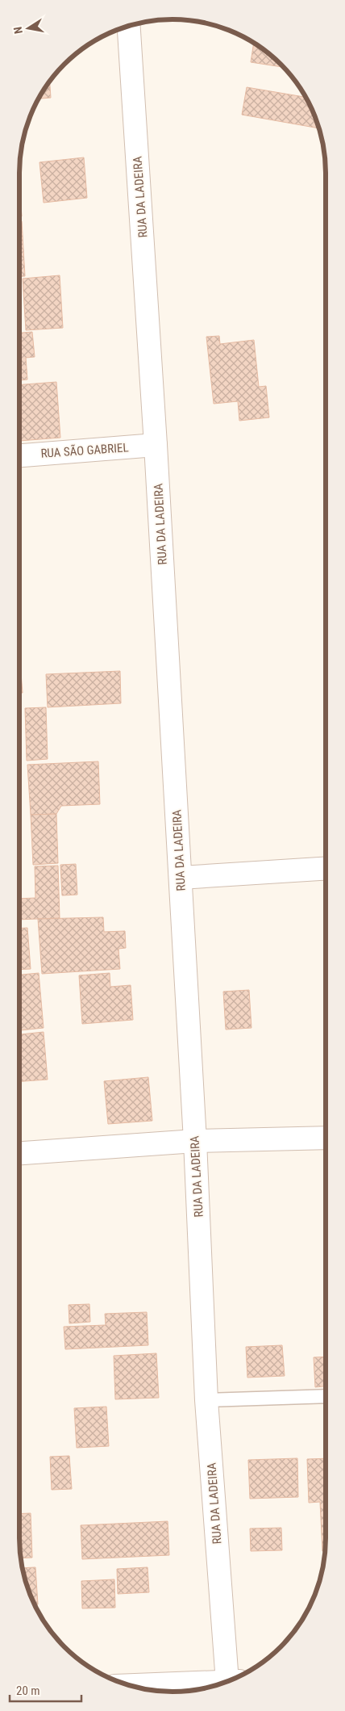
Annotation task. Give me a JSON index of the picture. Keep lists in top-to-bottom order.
{
  "streets": {
    "street": ["RUA DA LADEIRA", "RUA SÃO GABRIEL"]
  },
  "crossings": [
    ["RUA DA LADEIRA", "RUA SÃO GABRIEL"]
  ],
  "scale_bar": "20 m",
  "north": "left"
}
